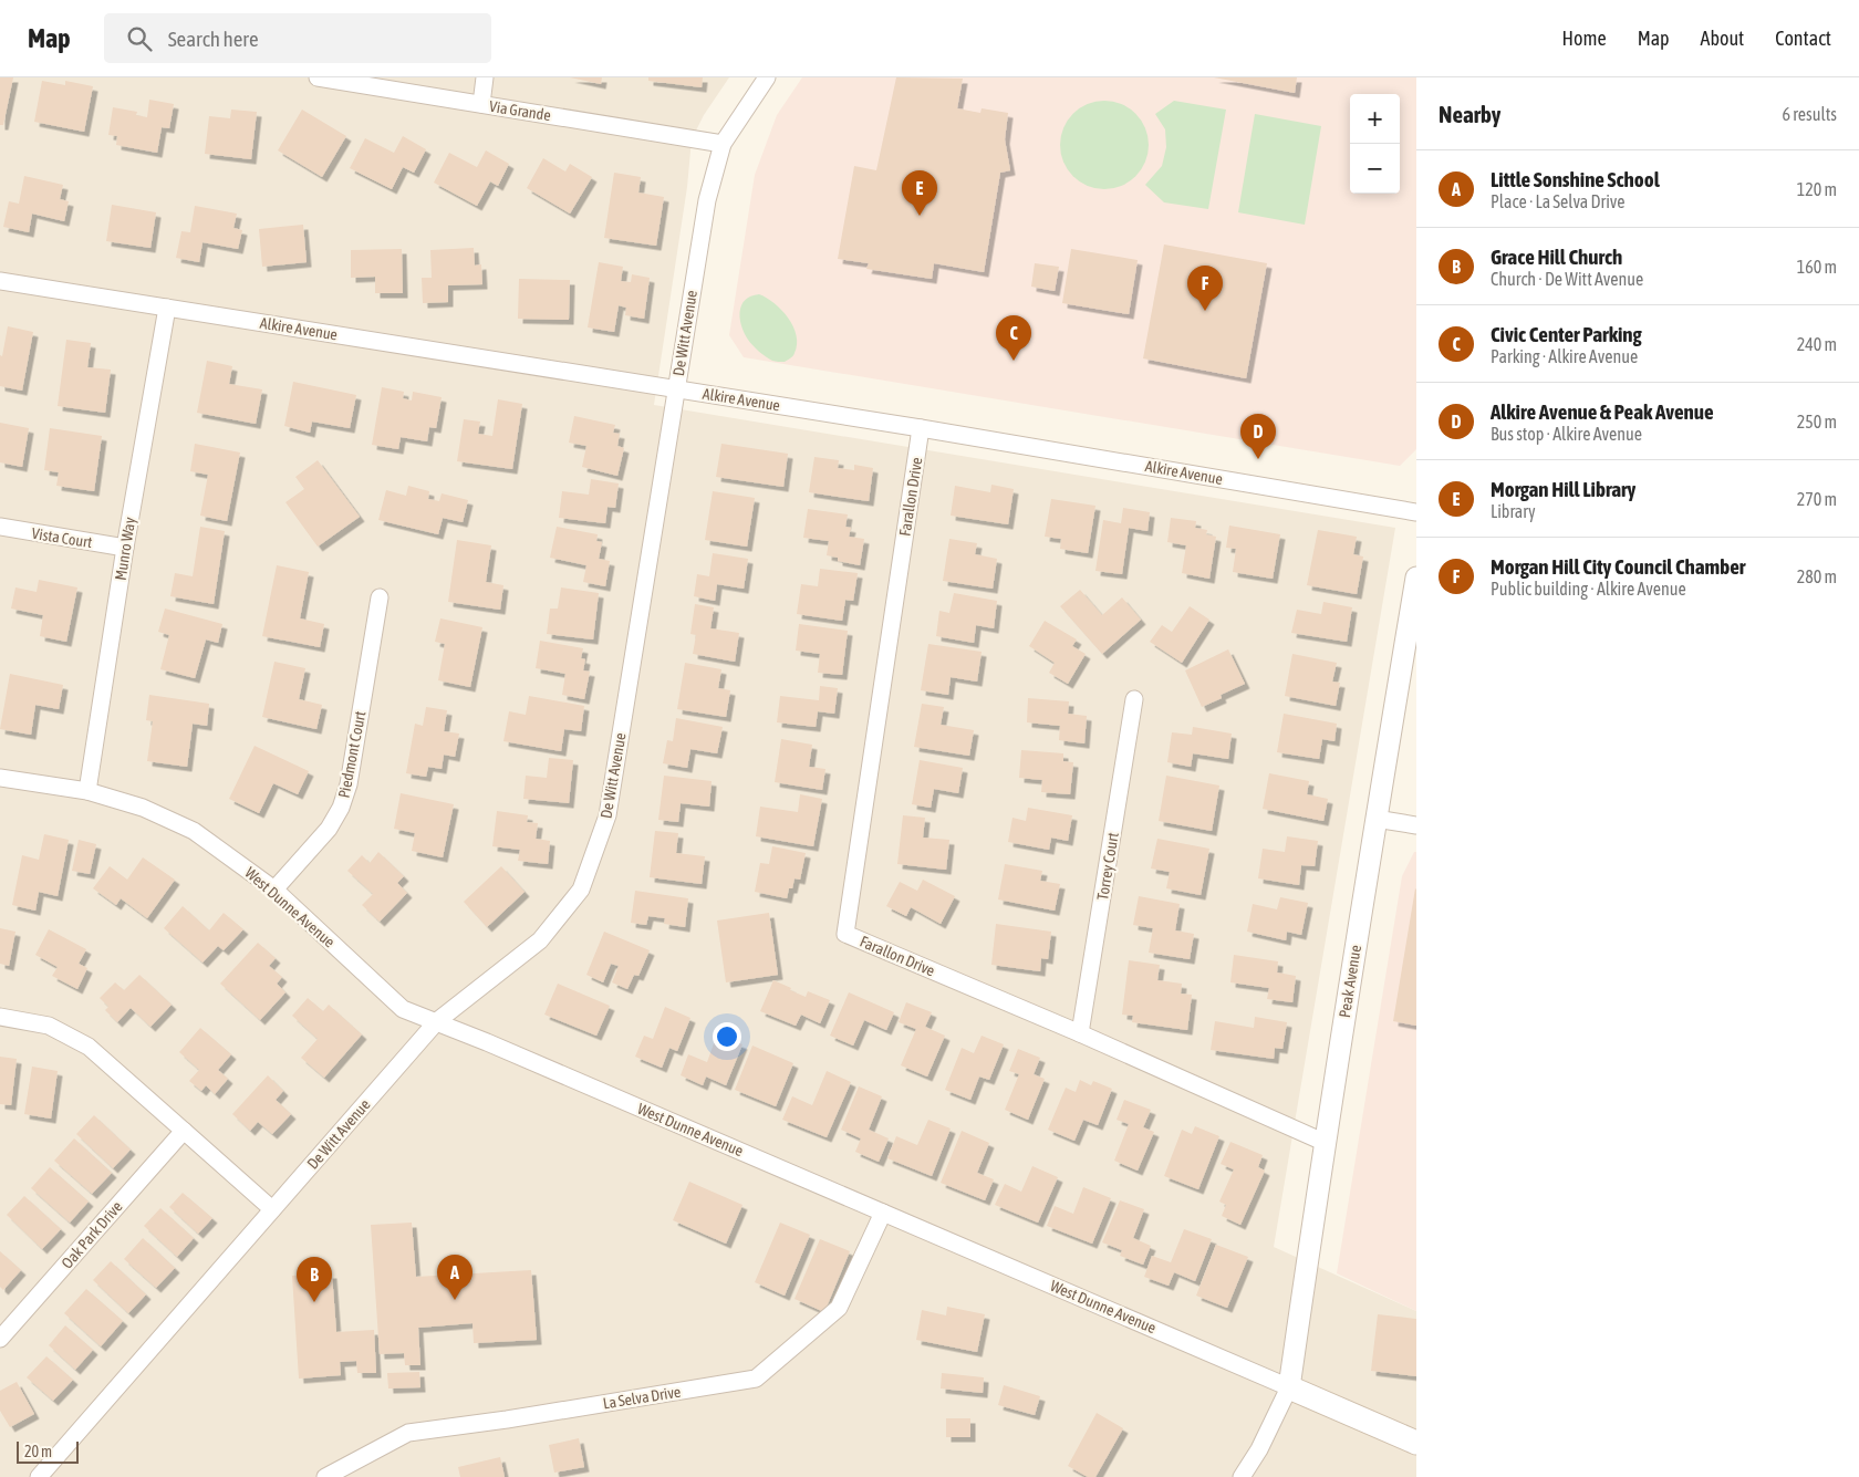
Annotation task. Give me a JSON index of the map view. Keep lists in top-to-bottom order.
{
  "streets": {
    "main road": ["West Dunne Avenue"],
    "street": [
      "Via Grande",
      "Alkire Avenue",
      "De Witt Avenue",
      "Farallon Drive",
      "Vista Court",
      "Munro Way",
      "Piedmont Court",
      "Torrey Court",
      "Peak Avenue",
      "Oak Park Drive",
      "La Selva Drive"
    ]
  },
  "crossings": [
    ["Via Grande", "De Witt Avenue"],
    ["Alkire Avenue", "De Witt Avenue"],
    ["Alkire Avenue", "Farallon Drive"],
    ["Alkire Avenue", "Munro Way"],
    ["De Witt Avenue", "West Dunne Avenue"],
    ["Farallon Drive", "Torrey Court"],
    ["Farallon Drive", "Peak Avenue"],
    ["Vista Court", "Munro Way"],
    ["Munro Way", "West Dunne Avenue"],
    ["Piedmont Court", "West Dunne Avenue"],
    ["West Dunne Avenue", "Peak Avenue"],
    ["West Dunne Avenue", "La Selva Drive"]
  ],
  "scale_bar": "20 m",
  "page": {
    "header": "Map",
    "search": "Search here",
    "nav": [
      "Home",
      "Map",
      "About",
      "Contact"
    ],
    "heading": ["Nearby", "6 results"],
    "map_buttons": ["+", "−"],
    "list": [
      {
        "mark": "A",
        "name": "Little Sonshine School",
        "note": "Place · La Selva Drive",
        "value": "120 m"
      },
      {
        "mark": "B",
        "name": "Grace Hill Church",
        "note": "Church · De Witt Avenue",
        "value": "160 m"
      },
      {
        "mark": "C",
        "name": "Civic Center Parking",
        "note": "Parking · Alkire Avenue",
        "value": "240 m"
      },
      {
        "mark": "D",
        "name": "Alkire Avenue & Peak Avenue",
        "note": "Bus stop · Alkire Avenue",
        "value": "250 m"
      },
      {
        "mark": "E",
        "name": "Morgan Hill Library",
        "note": "Library",
        "value": "270 m"
      },
      {
        "mark": "F",
        "name": "Morgan Hill City Council Chamber",
        "note": "Public building · Alkire Avenue",
        "value": "280 m"
      }
    ],
    "pins": [
      "E",
      "F",
      "C",
      "D",
      "A",
      "B"
    ],
    "scale": "20 m"
  }
}
